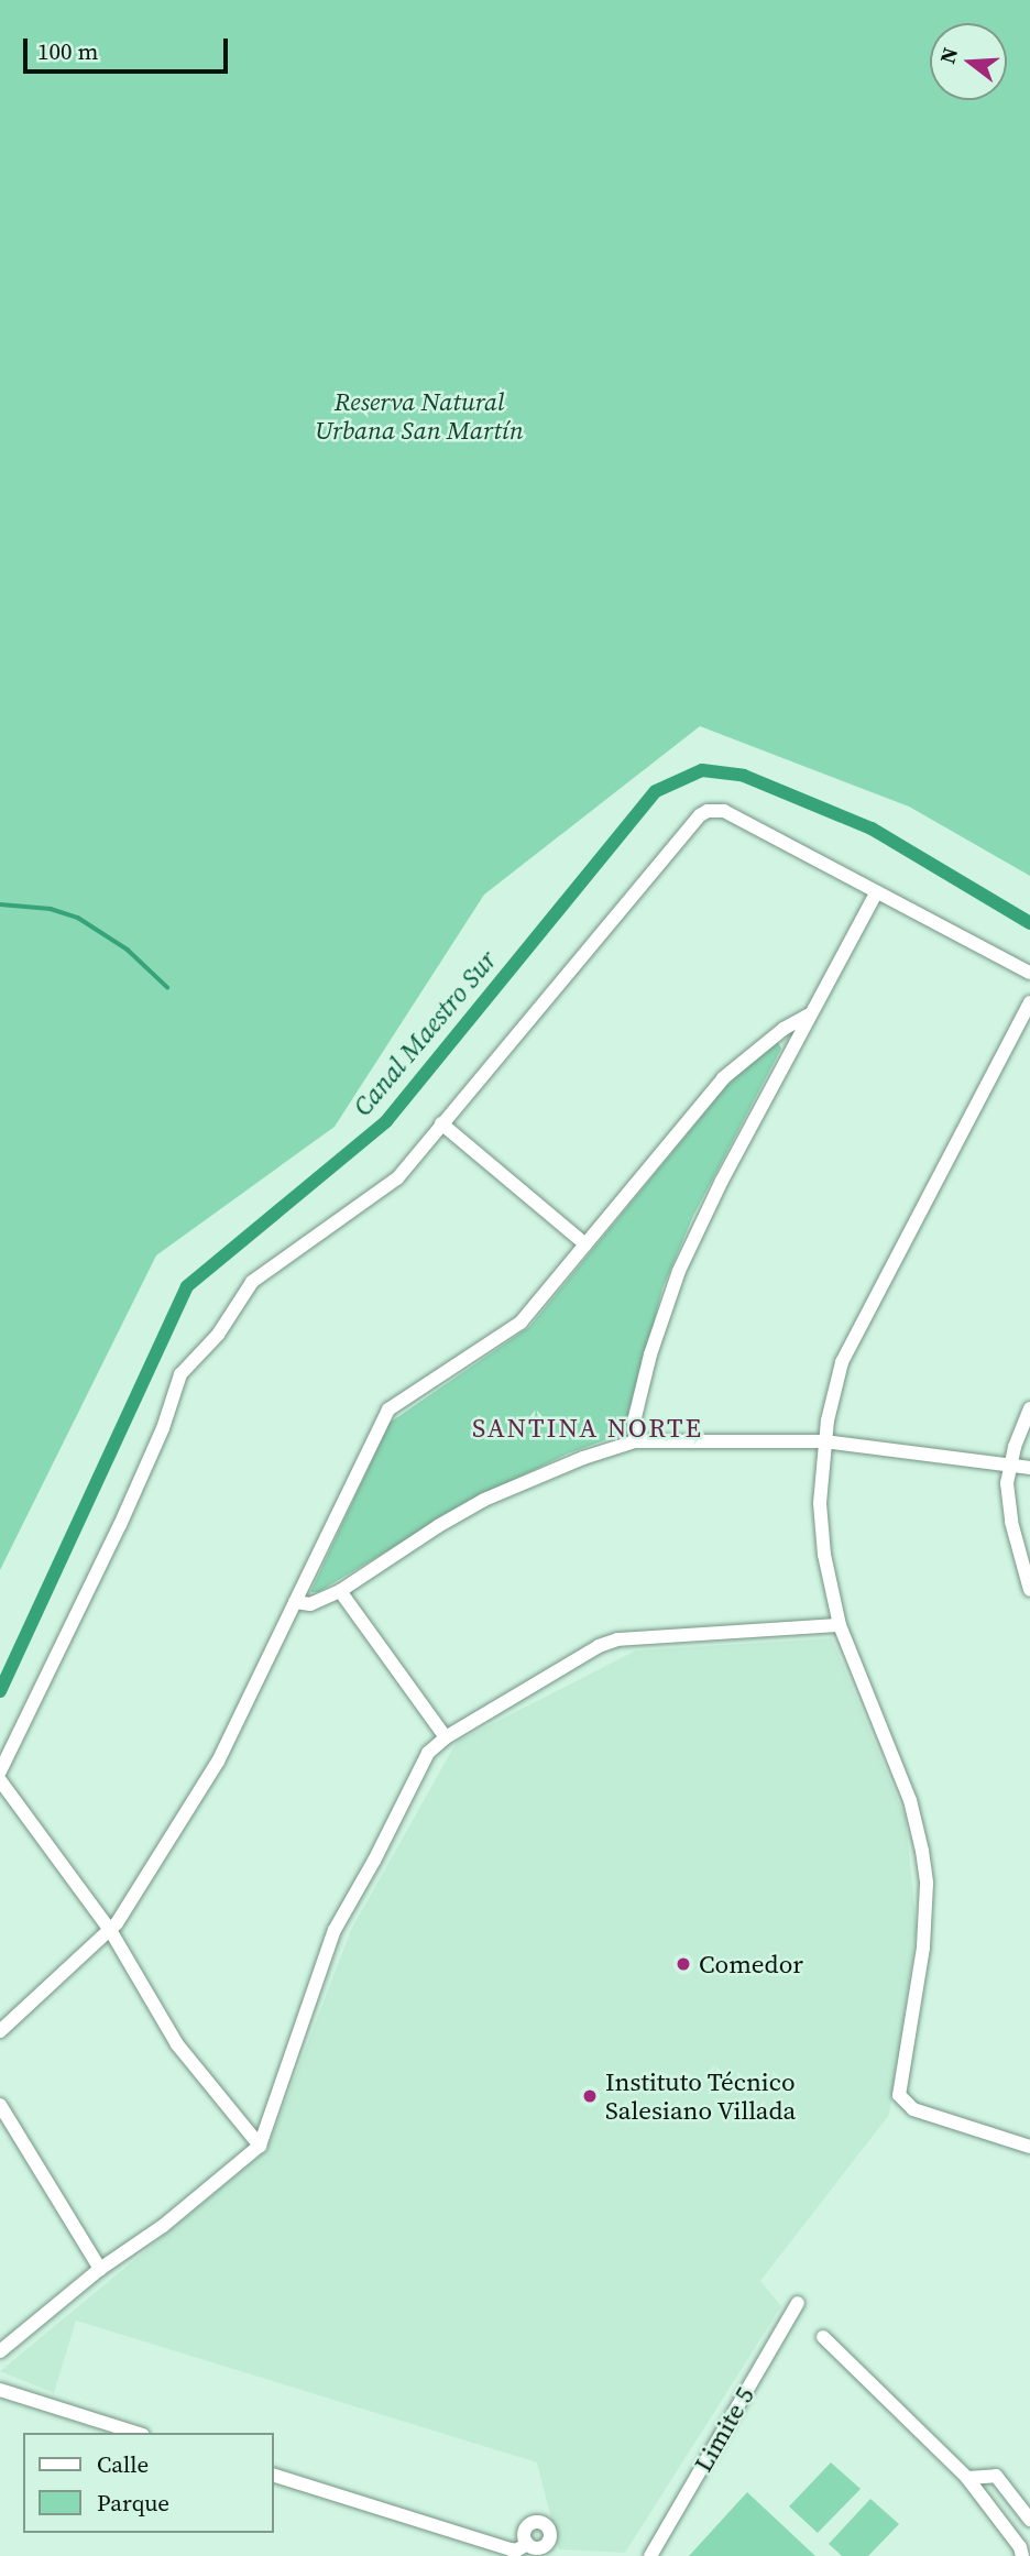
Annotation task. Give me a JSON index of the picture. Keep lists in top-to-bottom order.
{
  "streets": {
    "street": ["Limite 5"]
  },
  "districts": ["SANTINA NORTE"],
  "water": ["Canal Maestro Sur"],
  "parks": ["Reserva Natural Urbana San Martín"],
  "places": ["Comedor", "Instituto Técnico Salesiano Villada"],
  "legend": ["Calle", "Parque"],
  "scale_bar": "100 m",
  "north": "left"
}
